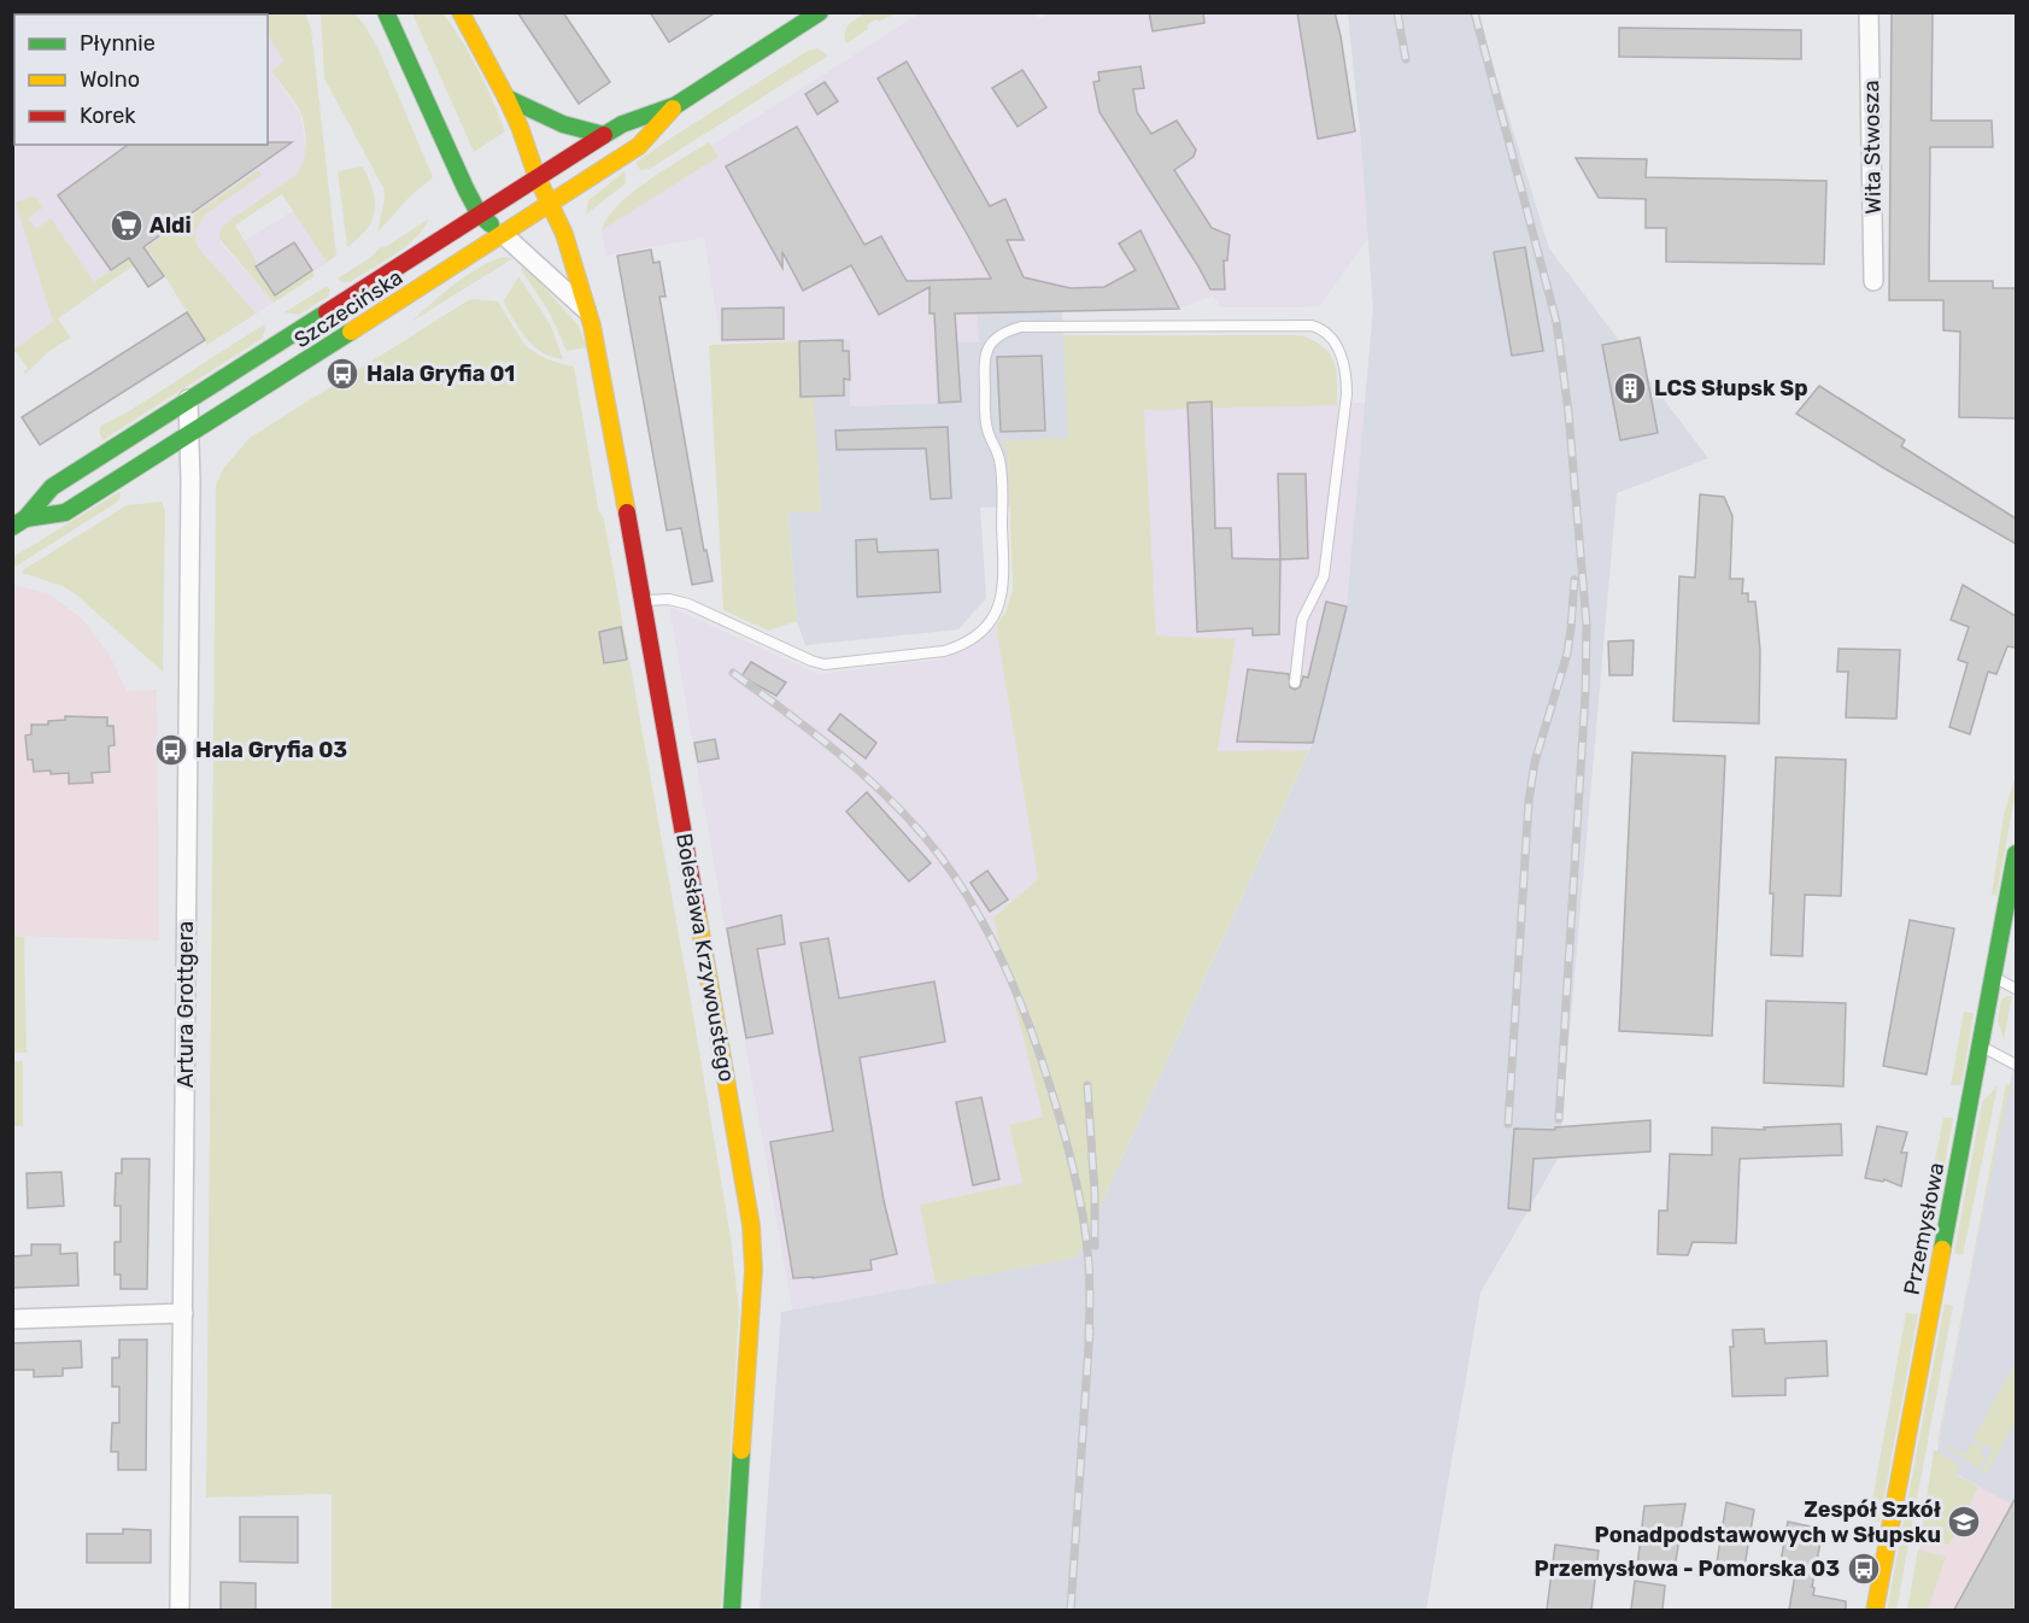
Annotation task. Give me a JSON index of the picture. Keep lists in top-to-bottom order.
{
  "streets": {
    "street": [
      "Wita Stwosza",
      "Szczecińska",
      "Bolesława Krzywoustego",
      "Artura Grottgera",
      "Przemysłowa"
    ]
  },
  "crossings": [
    ["Szczecińska", "Bolesława Krzywoustego"],
    ["Szczecińska", "Artura Grottgera"]
  ],
  "places": {
    "supermarket": ["Aldi"],
    "bus stop": ["Hala Gryfia 01", "Hala Gryfia 03", "Przemysłowa - Pomorska 03"],
    "building": ["LCS Słupsk Sp"],
    "school or university": ["Zespół Szkół Ponadpodstawowych w Słupsku"]
  },
  "legend": ["Płynnie", "Wolno", "Korek"]
}
